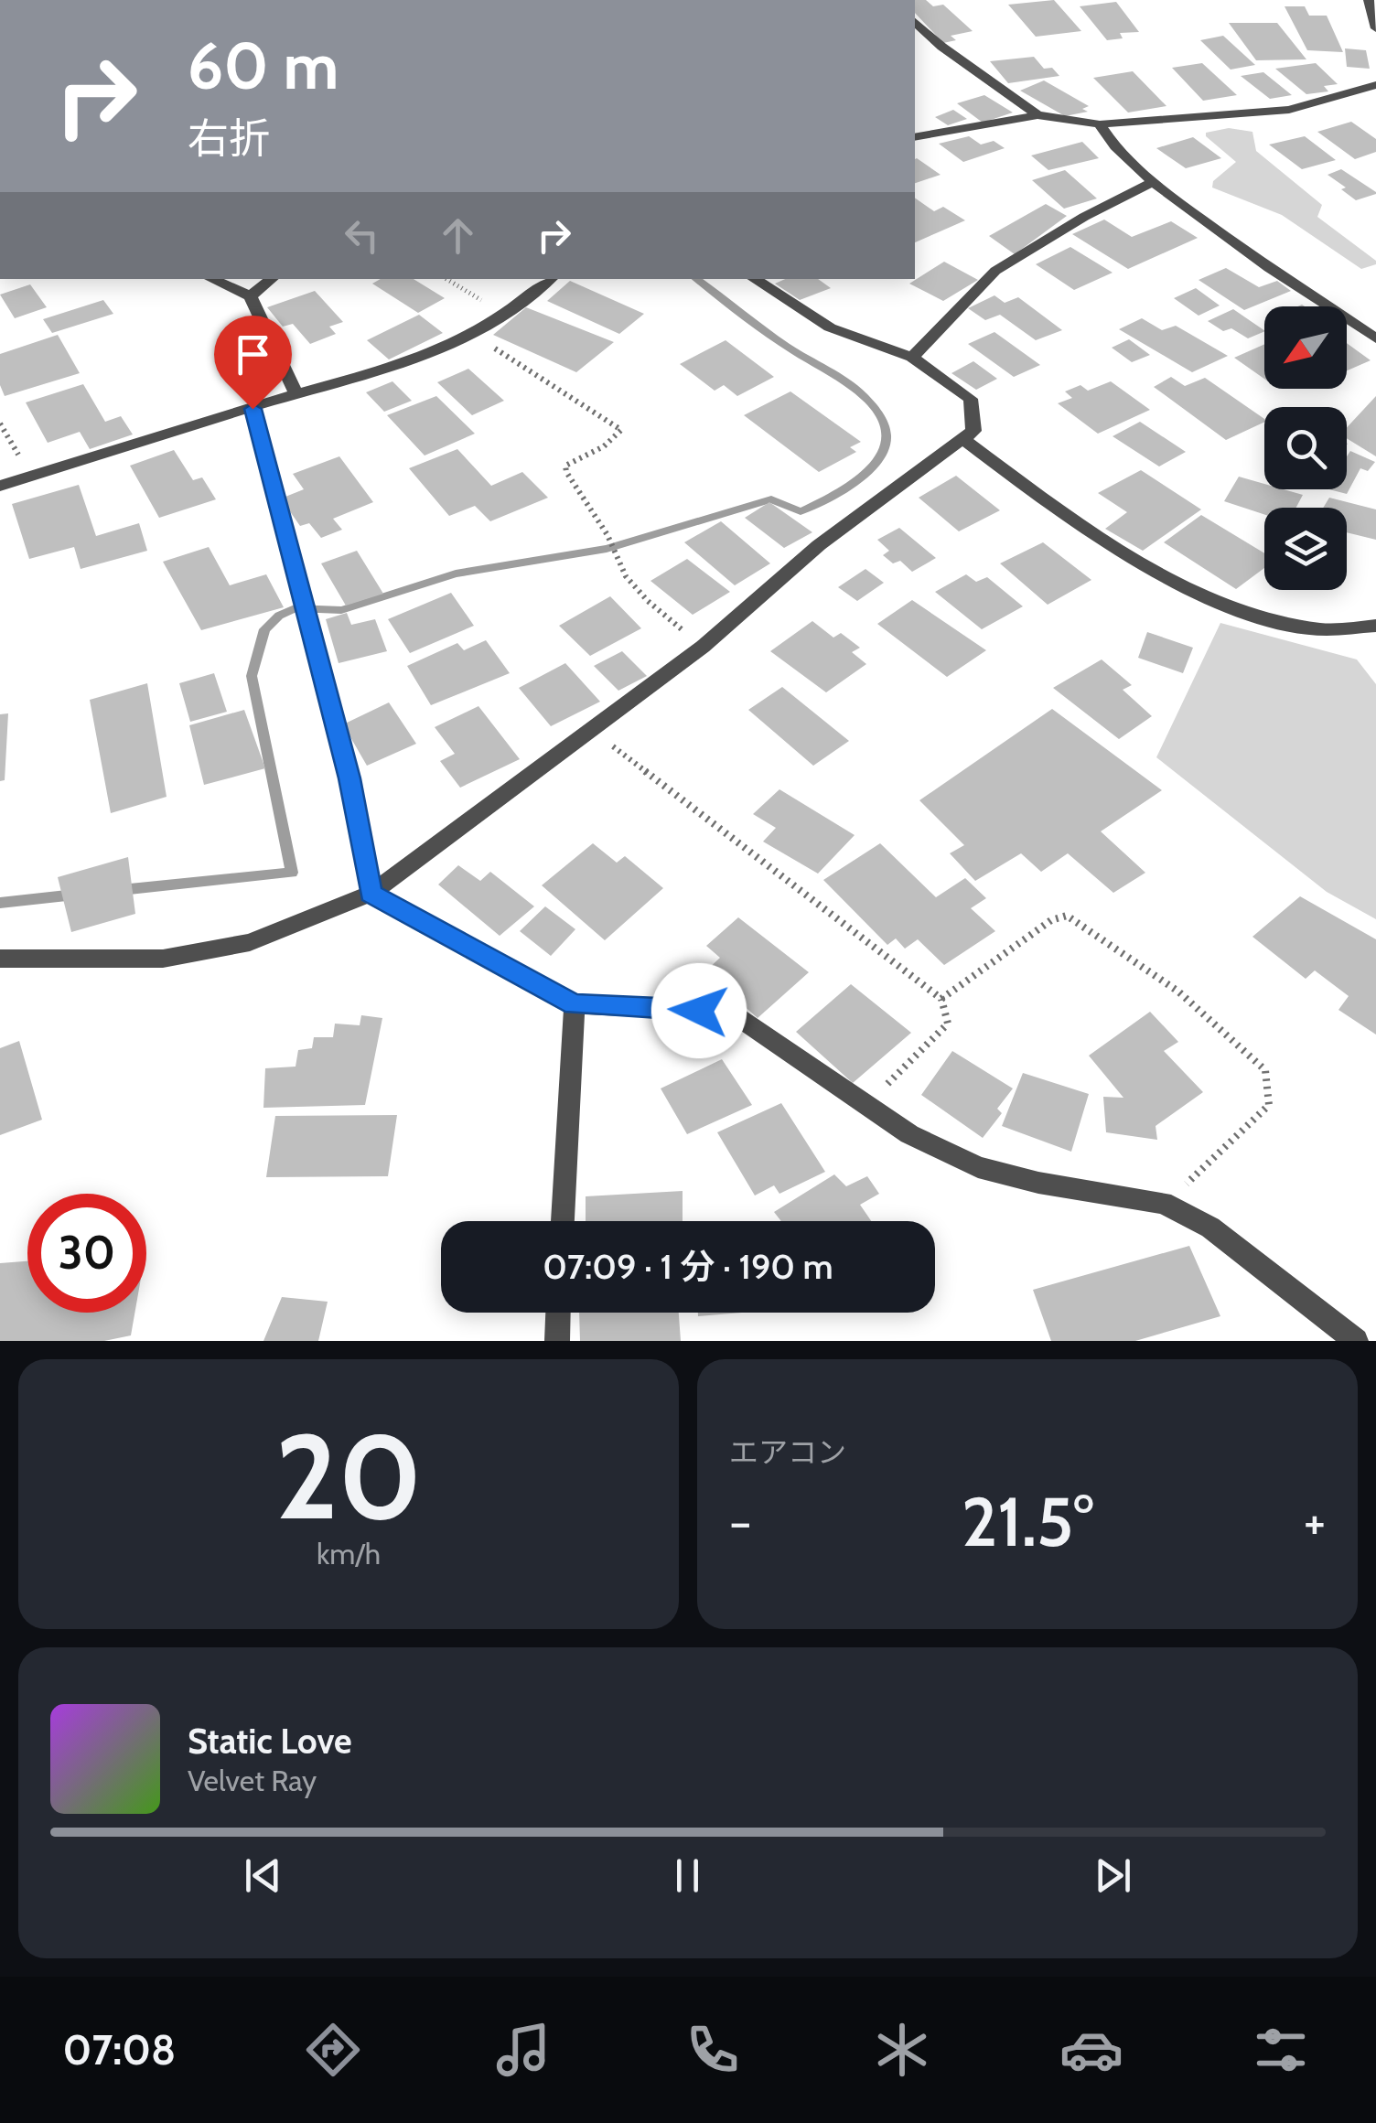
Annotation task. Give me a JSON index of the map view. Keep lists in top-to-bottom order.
{
  "north": "bottom left",
  "page": {
    "turn": ["60 m", "右折"],
    "limit": "30",
    "trip": "07:09 · 1 分 · 190 m",
    "tile": [
      ["20", "km/h"],
      "エアコン"
    ],
    "heat": ["−", "21.5°", "+"],
    "song": ["Static Love", "Velvet Ray"],
    "tabs": "07:08"
  }
}
